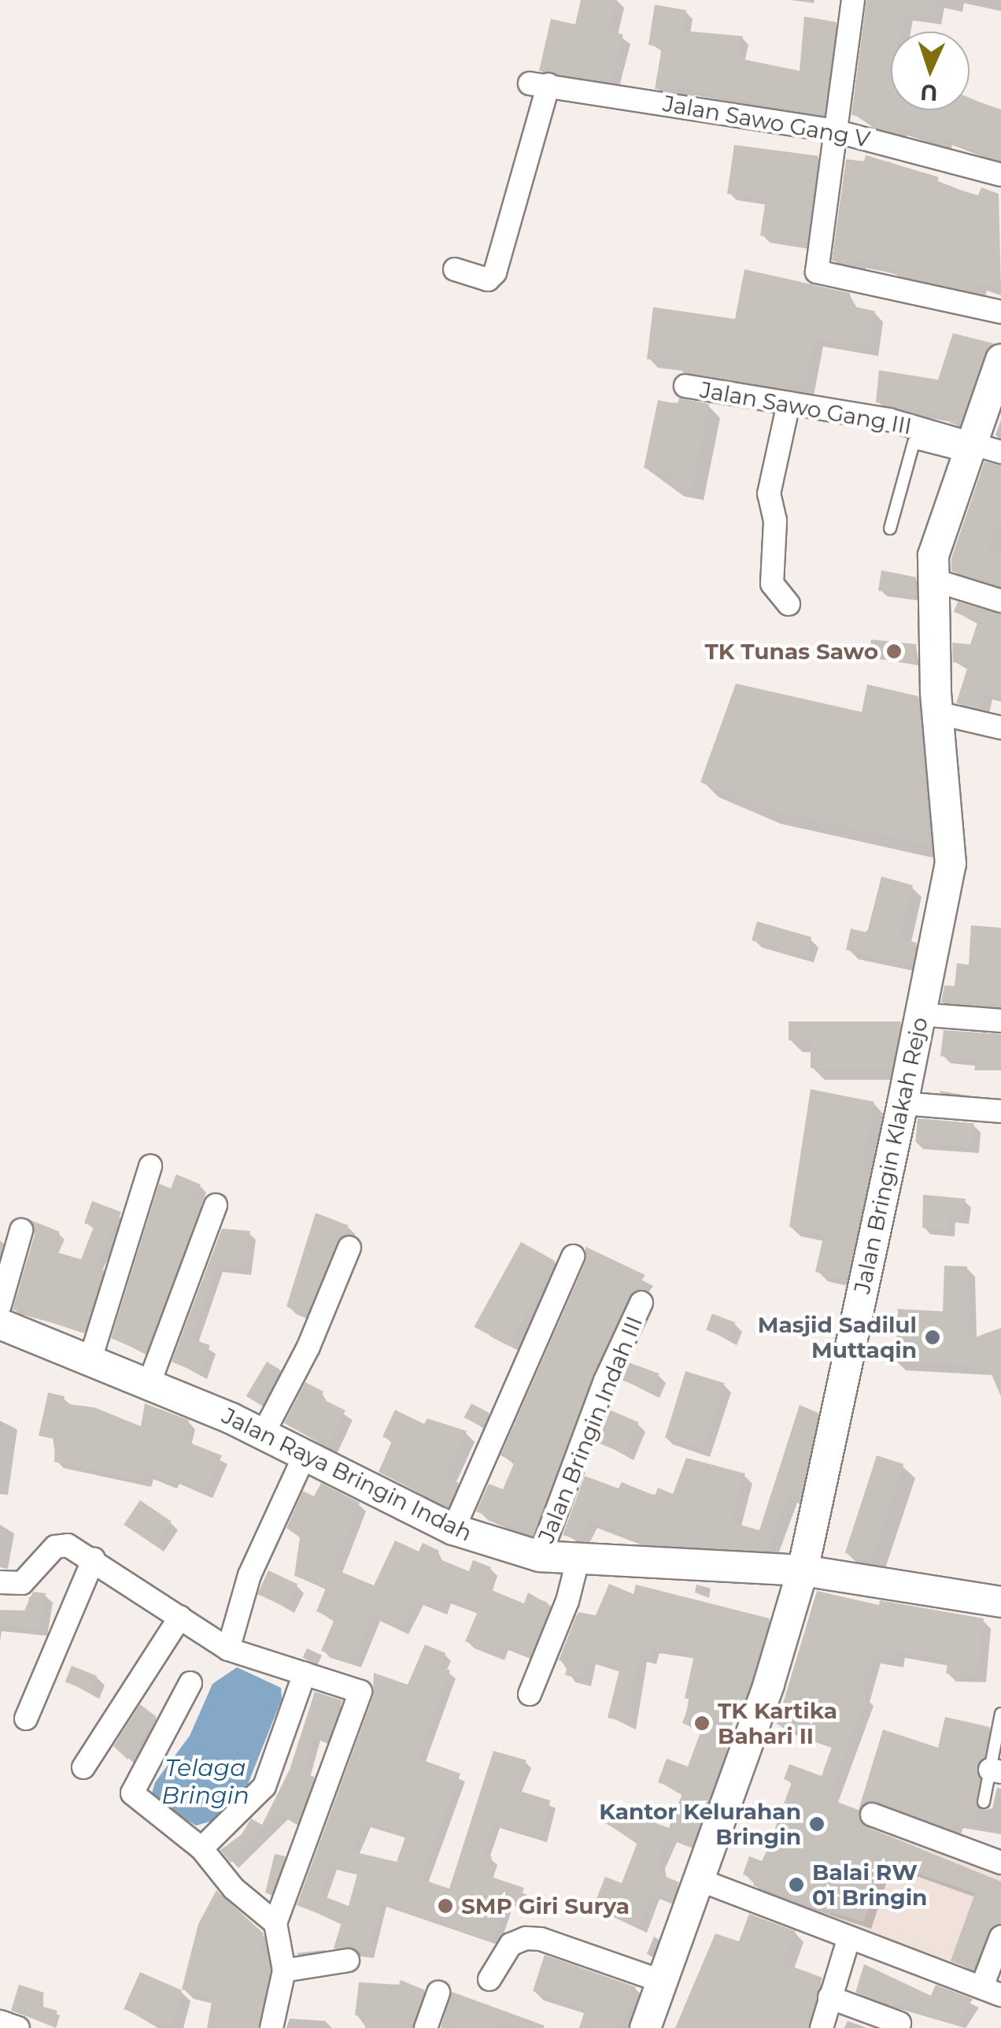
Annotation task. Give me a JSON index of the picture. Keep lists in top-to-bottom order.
{
  "streets": {
    "street": [
      "Jalan Sawo Gang V",
      "Jalan Sawo Gang III",
      "Jalan Bringin Klakah Rejo",
      "Jalan Bringin Indah III",
      "Jalan Raya Bringin Indah"
    ]
  },
  "crossings": [
    ["Jalan Sawo Gang III", "Jalan Bringin Klakah Rejo"],
    ["Jalan Bringin Klakah Rejo", "Jalan Raya Bringin Indah"],
    ["Jalan Bringin Indah III", "Jalan Raya Bringin Indah"]
  ],
  "water": ["Telaga Bringin"],
  "places": [
    "TK Tunas Sawo",
    "Masjid Sadilul Muttaqin",
    "TK Kartika Bahari II",
    "Kantor Kelurahan Bringin",
    "Balai RW 01 Bringin",
    "SMP Giri Surya"
  ],
  "north": "bottom"
}
